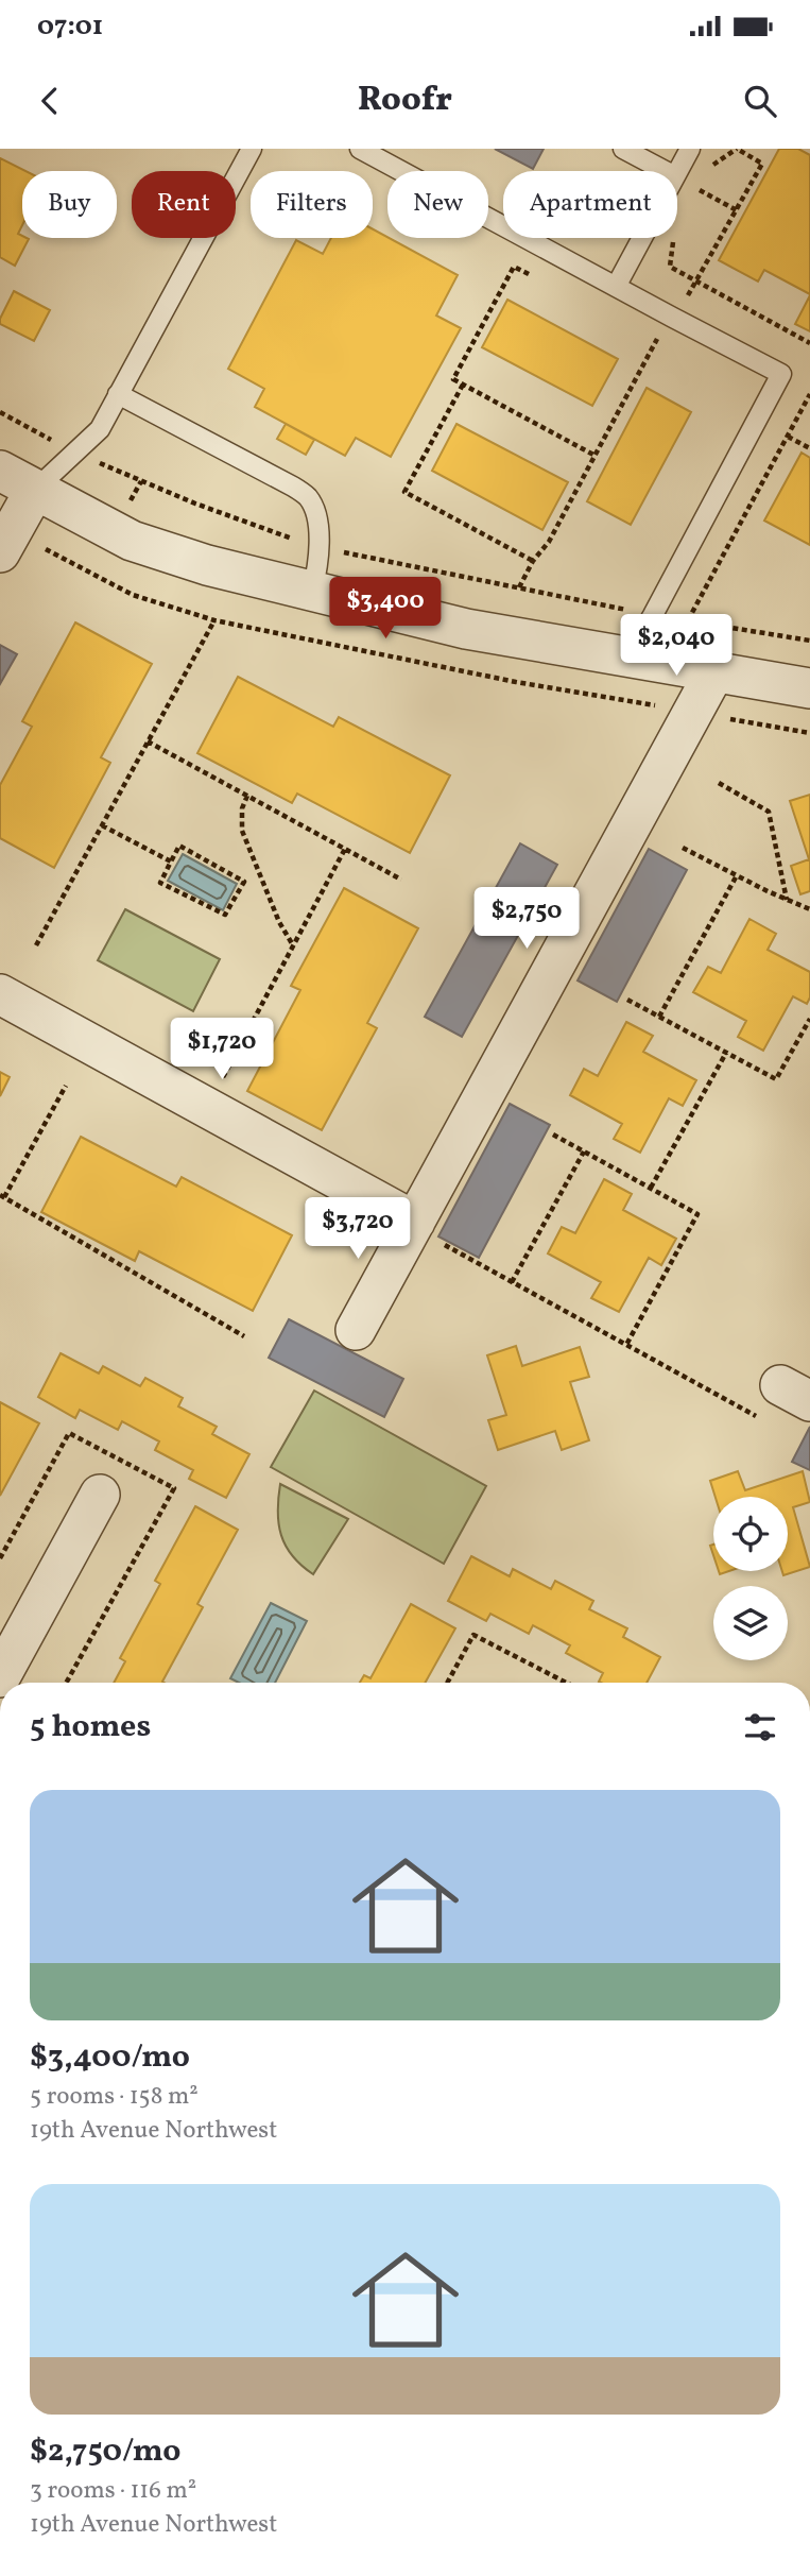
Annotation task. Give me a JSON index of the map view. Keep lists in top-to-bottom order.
{
  "page": {
    "status": "07:01",
    "header": "Roofr",
    "chip": [
      "Buy",
      "Rent",
      "Filters",
      "New",
      "Apartment"
    ],
    "price": [
      "$3,400",
      "$2,040",
      "$2,750",
      "$1,720",
      "$3,720"
    ],
    "heading": "5 homes",
    "list": [
      {
        "name": "$3,400/mo",
        "note": "5 rooms · 158 m² · 19th Avenue Northwest"
      },
      {
        "name": "$2,750/mo",
        "note": "3 rooms · 116 m² · 19th Avenue Northwest"
      }
    ]
  }
}
